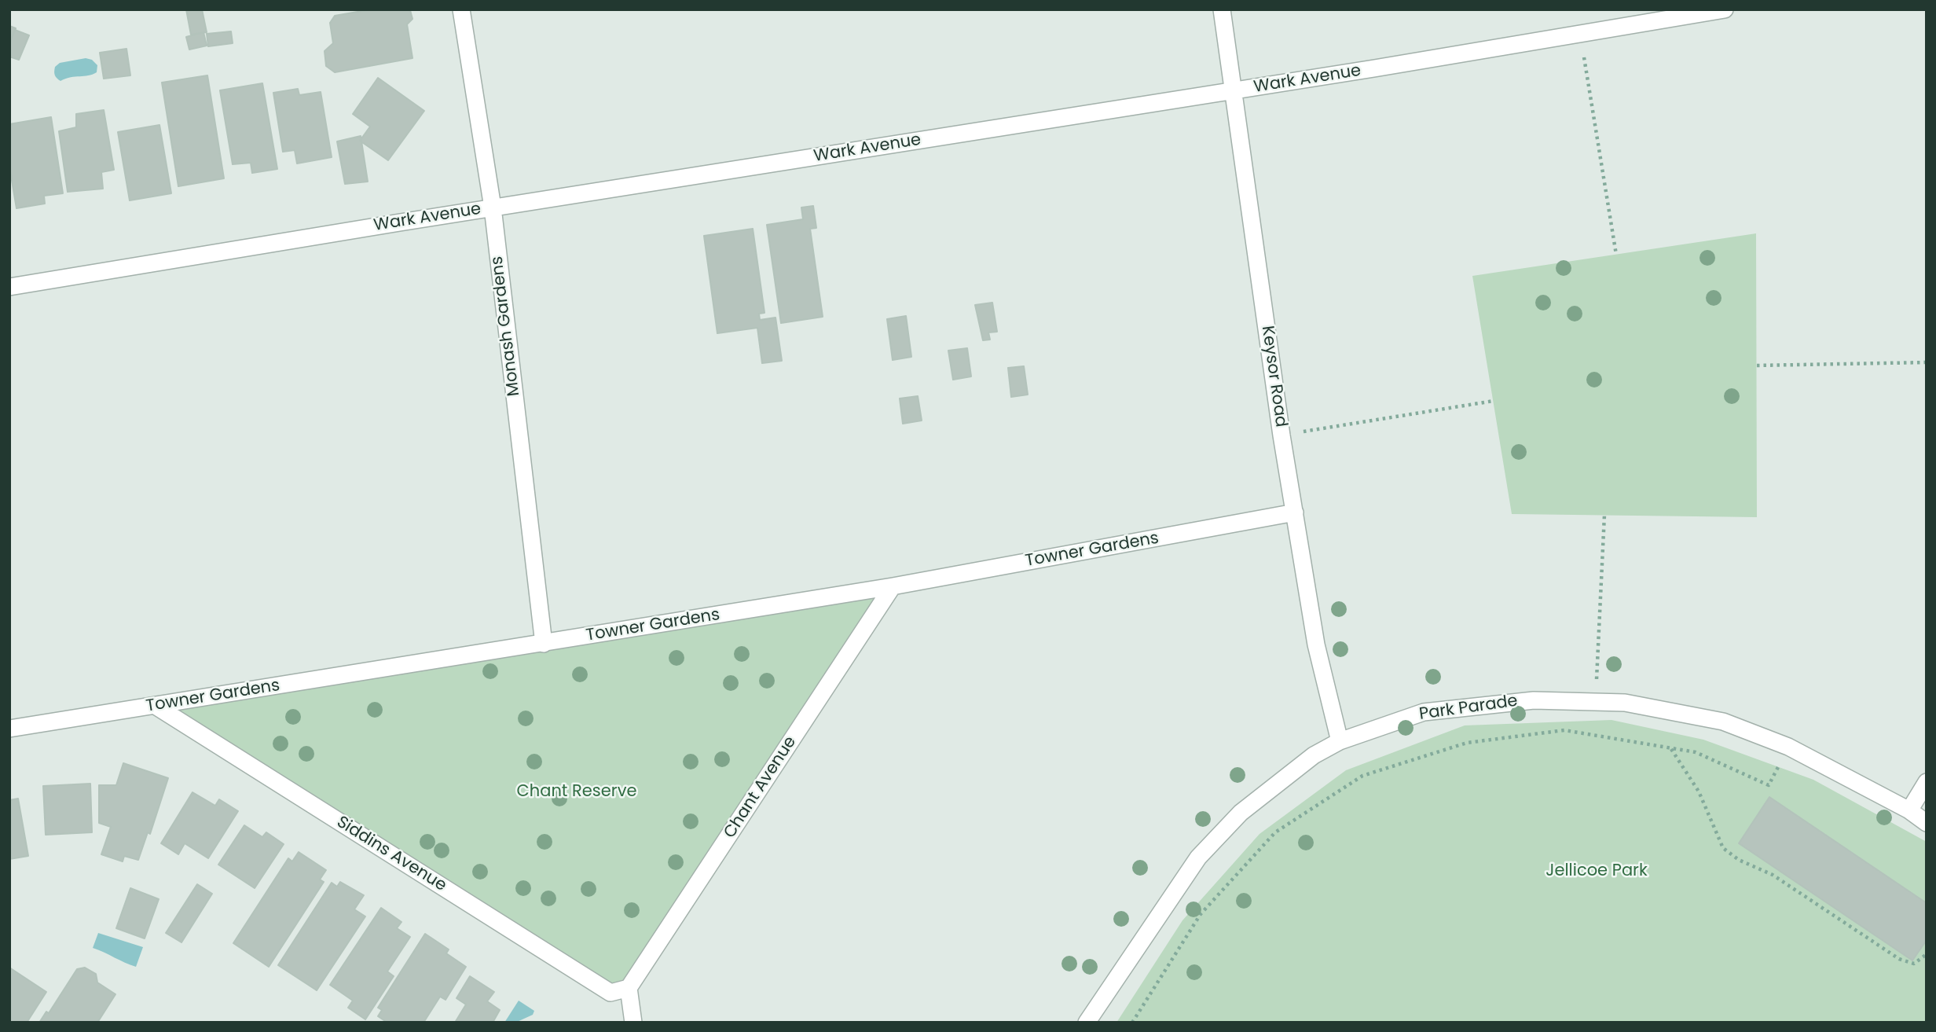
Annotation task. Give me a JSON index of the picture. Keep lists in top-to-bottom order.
{
  "streets": {
    "street": [
      "Wark Avenue",
      "Monash Gardens",
      "Keysor Road",
      "Towner Gardens",
      "Park Parade",
      "Chant Avenue",
      "Siddins Avenue"
    ]
  },
  "crossings": [
    ["Wark Avenue", "Monash Gardens"],
    ["Wark Avenue", "Keysor Road"],
    ["Monash Gardens", "Towner Gardens"],
    ["Keysor Road", "Towner Gardens"],
    ["Keysor Road", "Park Parade"],
    ["Towner Gardens", "Chant Avenue"],
    ["Towner Gardens", "Siddins Avenue"],
    ["Chant Avenue", "Siddins Avenue"]
  ],
  "parks": ["Chant Reserve", "Jellicoe Park"]
}
